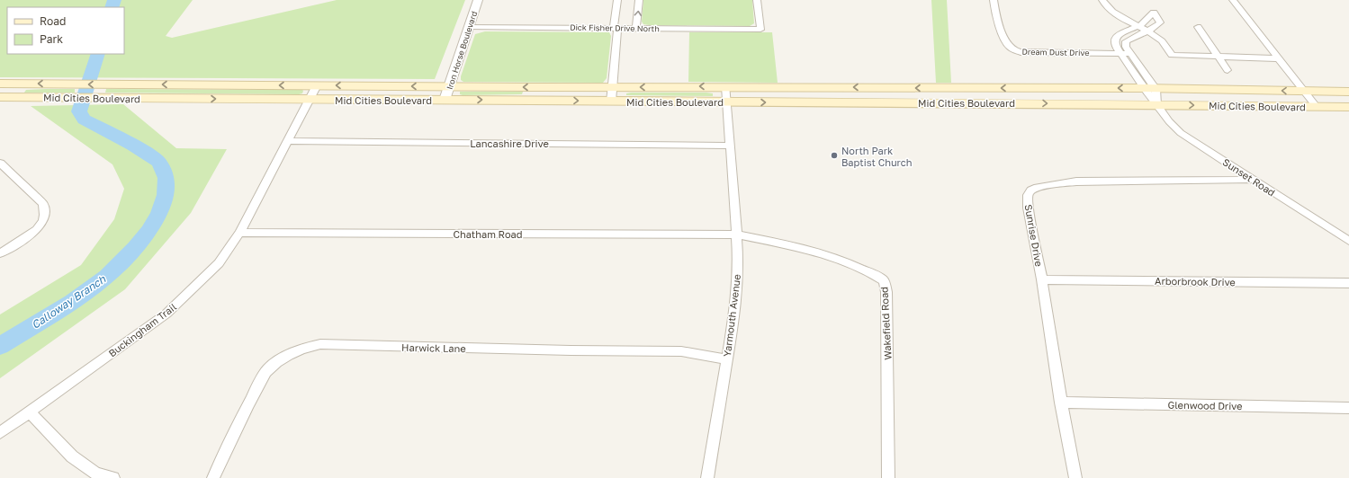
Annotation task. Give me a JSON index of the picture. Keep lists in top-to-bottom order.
{
  "streets": {
    "main road": ["Mid Cities Boulevard"],
    "street": [
      "Dick Fisher Drive North",
      "Iron Horse Boulevard",
      "Dream Dust Drive",
      "Lancashire Drive",
      "Sunset Road",
      "Chatham Road",
      "Sunrise Drive",
      "Arborbrook Drive",
      "Yarmouth Avenue",
      "Wakefield Road",
      "Buckingham Trail",
      "Harwick Lane",
      "Glenwood Drive"
    ]
  },
  "crossings": [
    ["Dick Fisher Drive North", "Iron Horse Boulevard"],
    ["Iron Horse Boulevard", "Mid Cities Boulevard"],
    ["Dream Dust Drive", "Sunset Road"],
    ["Mid Cities Boulevard", "Sunset Road"],
    ["Mid Cities Boulevard", "Yarmouth Avenue"],
    ["Mid Cities Boulevard", "Buckingham Trail"],
    ["Lancashire Drive", "Yarmouth Avenue"],
    ["Lancashire Drive", "Buckingham Trail"],
    ["Sunset Road", "Sunrise Drive"],
    ["Chatham Road", "Yarmouth Avenue"],
    ["Chatham Road", "Wakefield Road"],
    ["Chatham Road", "Buckingham Trail"],
    ["Sunrise Drive", "Arborbrook Drive"],
    ["Sunrise Drive", "Glenwood Drive"],
    ["Yarmouth Avenue", "Wakefield Road"],
    ["Yarmouth Avenue", "Harwick Lane"]
  ],
  "water": ["Calloway Branch"],
  "places": ["North Park Baptist Church"],
  "legend": ["Road", "Park"]
}
